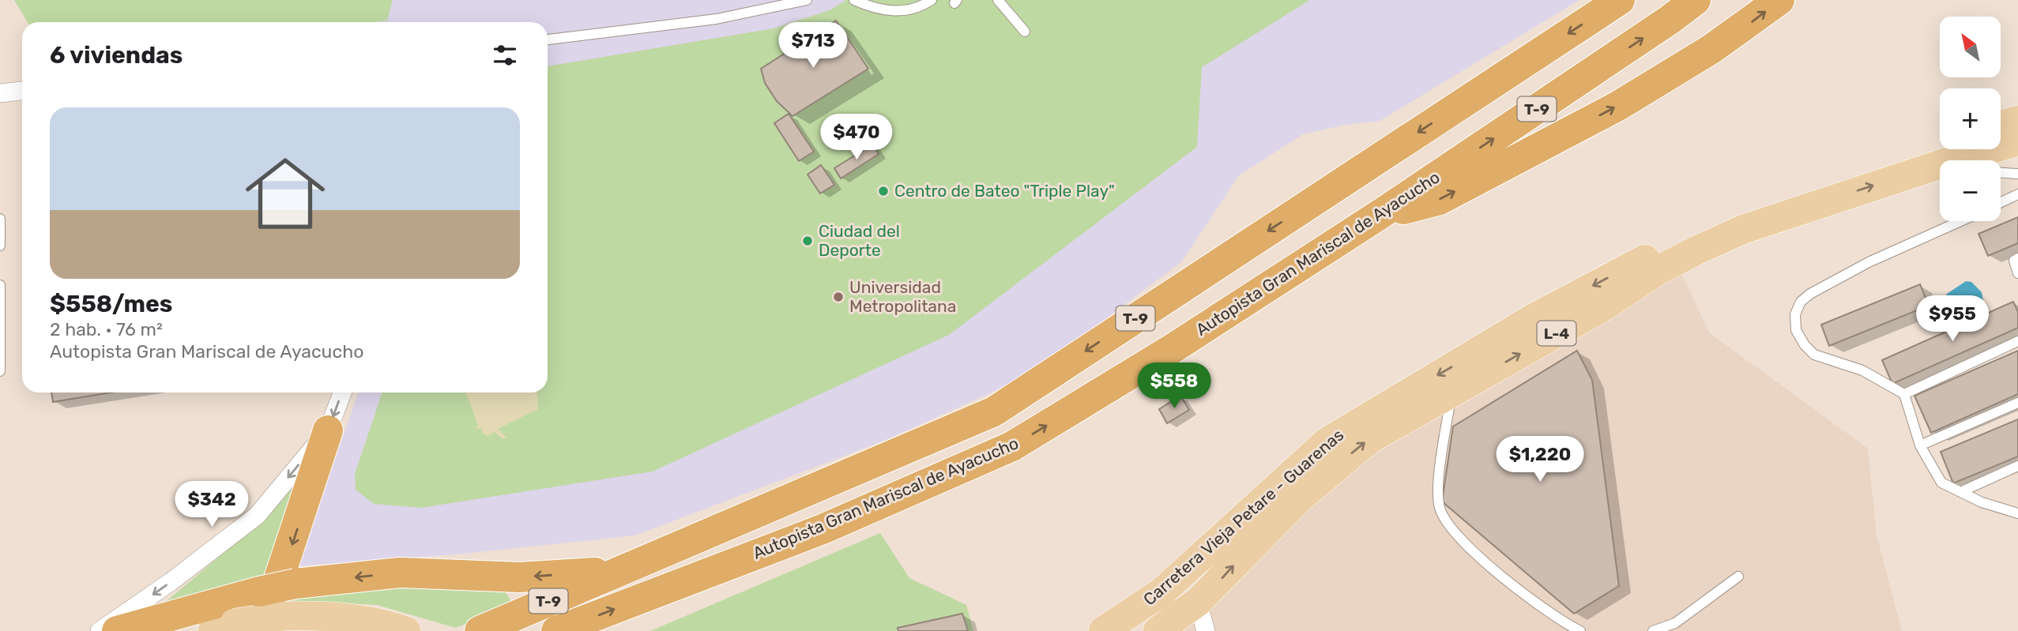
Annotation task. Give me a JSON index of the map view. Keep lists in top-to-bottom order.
{
  "streets": {
    "highway": ["T-9", "Autopista Gran Mariscal de Ayacucho"],
    "main road": ["L-4", "Carretera Vieja Petare - Guarenas"]
  },
  "places": ["Centro de Bateo \"Triple Play\"", "Ciudad del Deporte", "Universidad Metropolitana"],
  "north": "top left",
  "page": {
    "map_buttons": ["+", "−"],
    "price": [
      "$713",
      "$470",
      "$955",
      "$558",
      "$1,220",
      "$342"
    ],
    "heading": "6 viviendas",
    "list": [
      {
        "name": "$558/mes",
        "note": "2 hab. · 76 m² · Autopista Gran Mariscal de Ayacucho"
      }
    ]
  }
}
